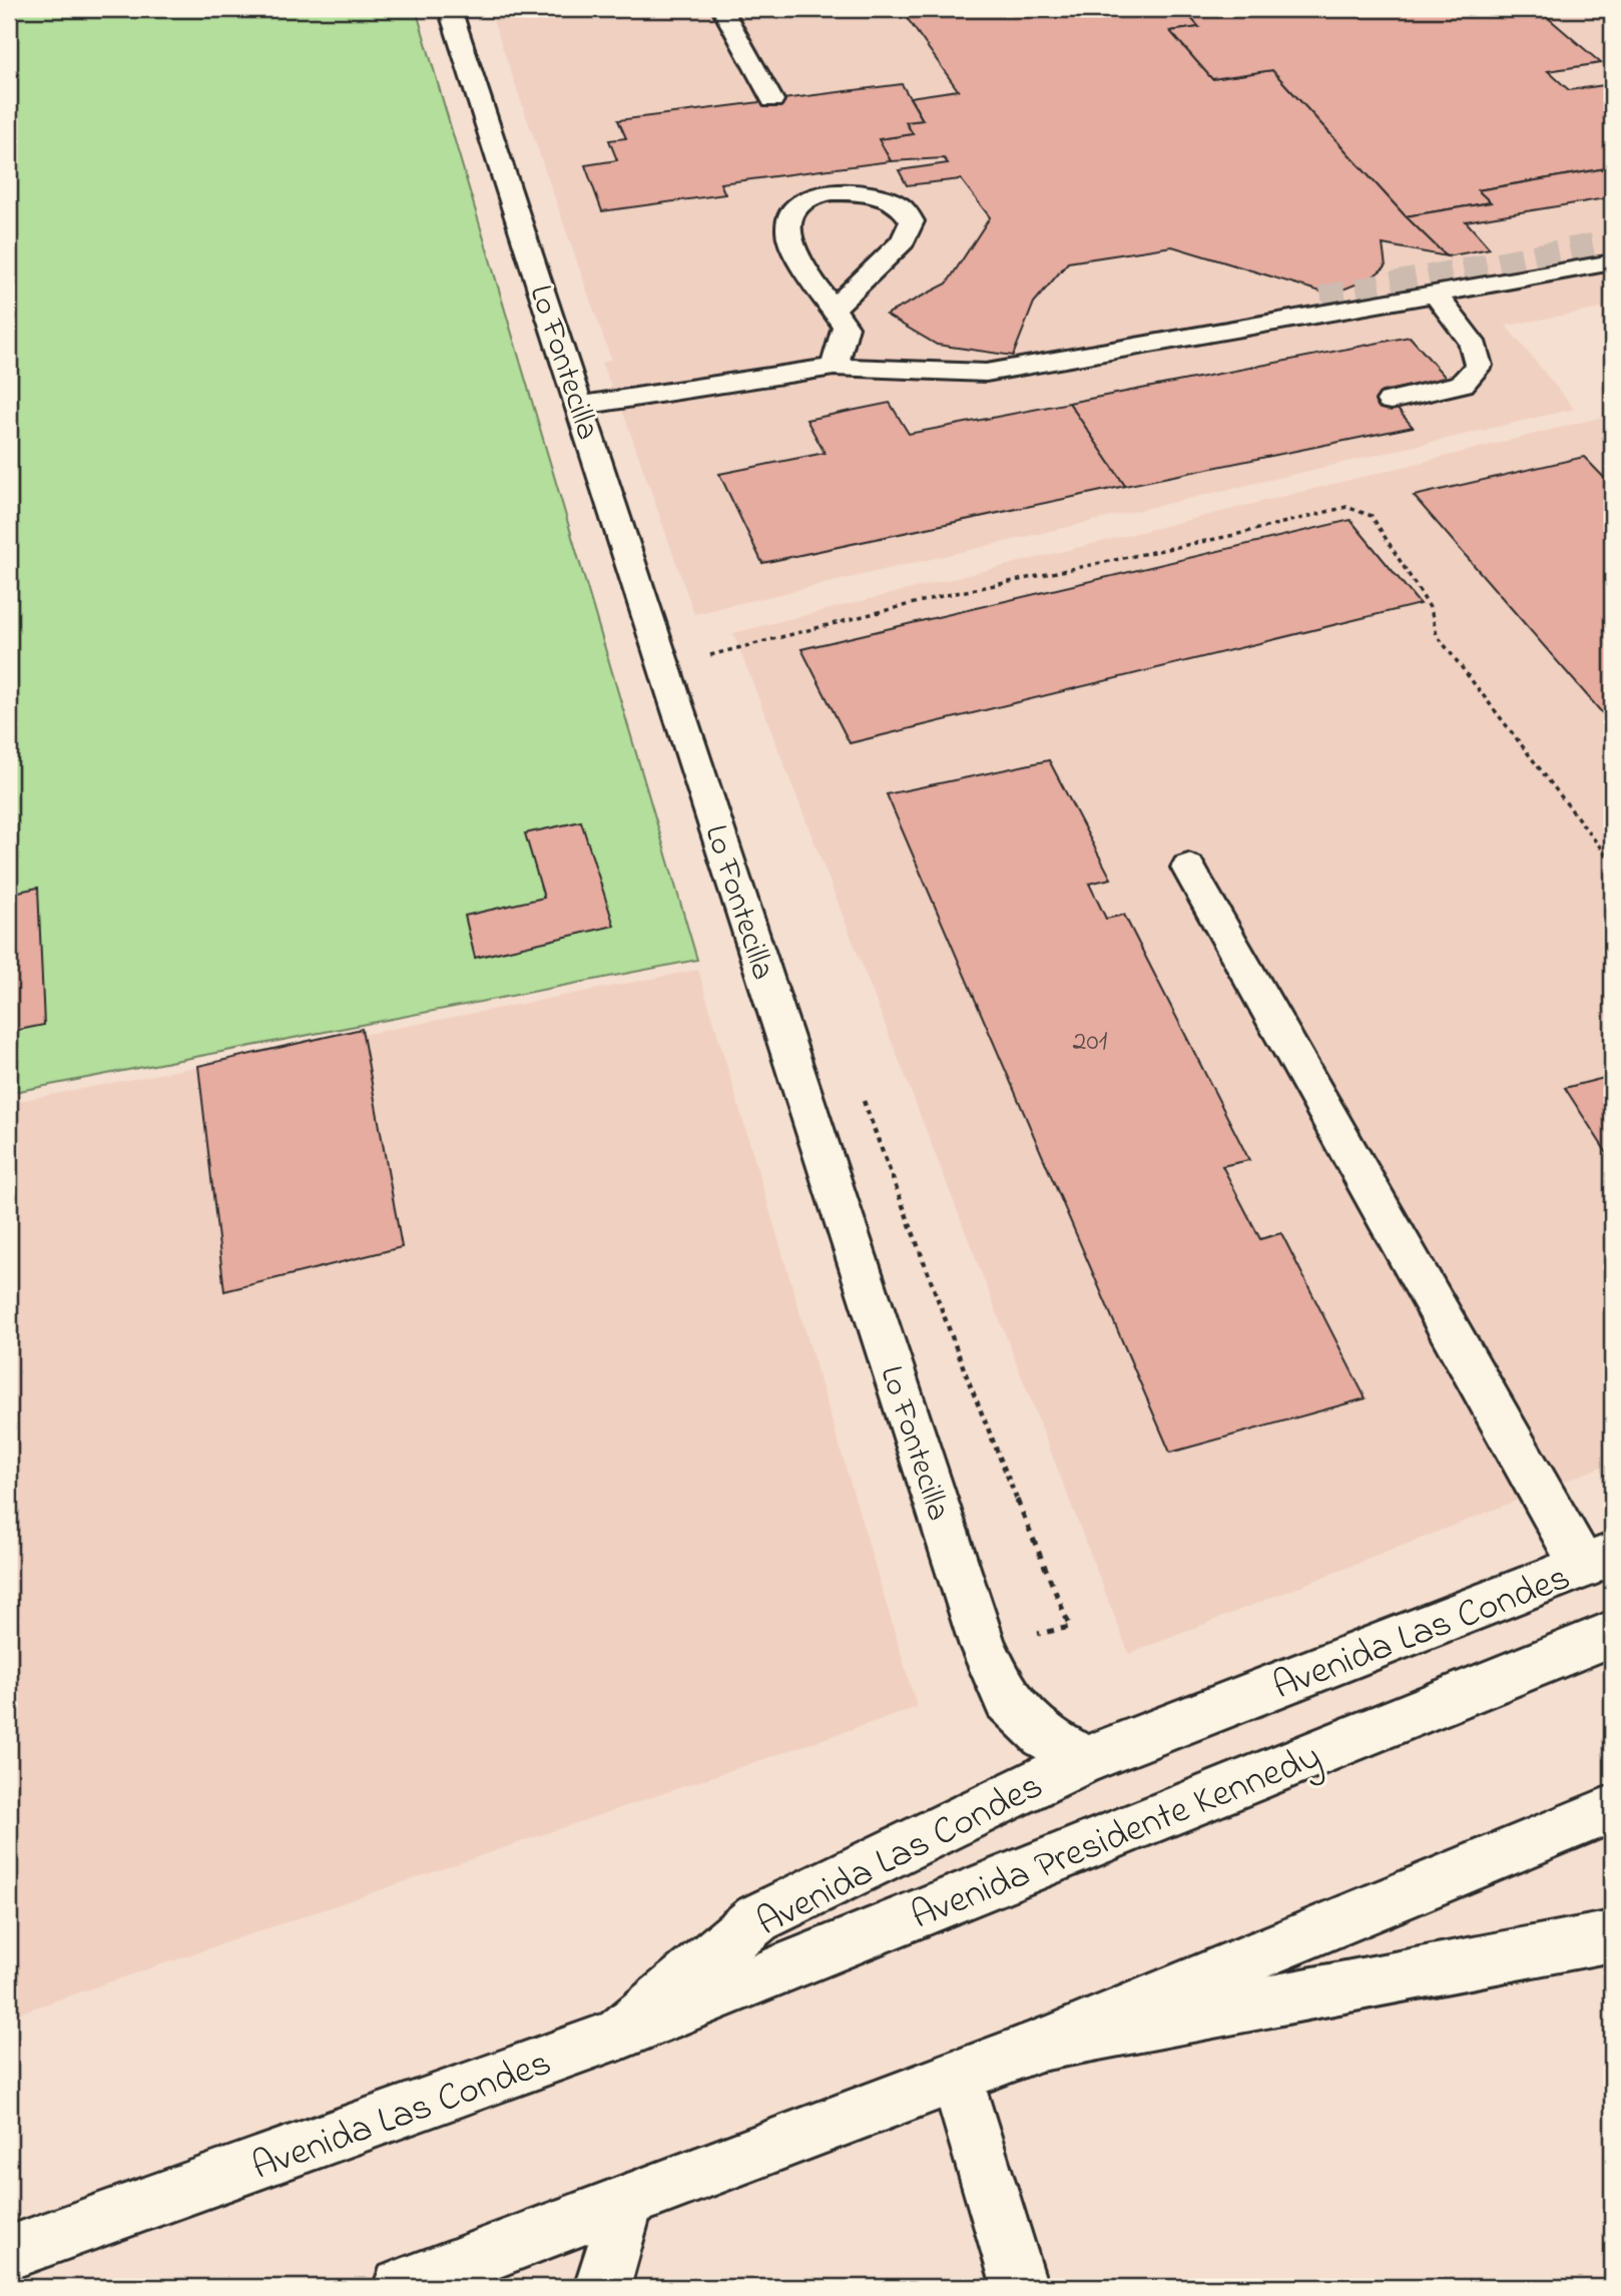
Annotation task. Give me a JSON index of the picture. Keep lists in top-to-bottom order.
{
  "streets": {
    "main road": ["Lo Fontecilla", "Avenida Las Condes", "Avenida Presidente Kennedy"]
  },
  "crossings": [
    ["Lo Fontecilla", "Avenida Las Condes"],
    ["Avenida Las Condes", "Avenida Presidente Kennedy"]
  ],
  "house_numbers": ["201"]
}
